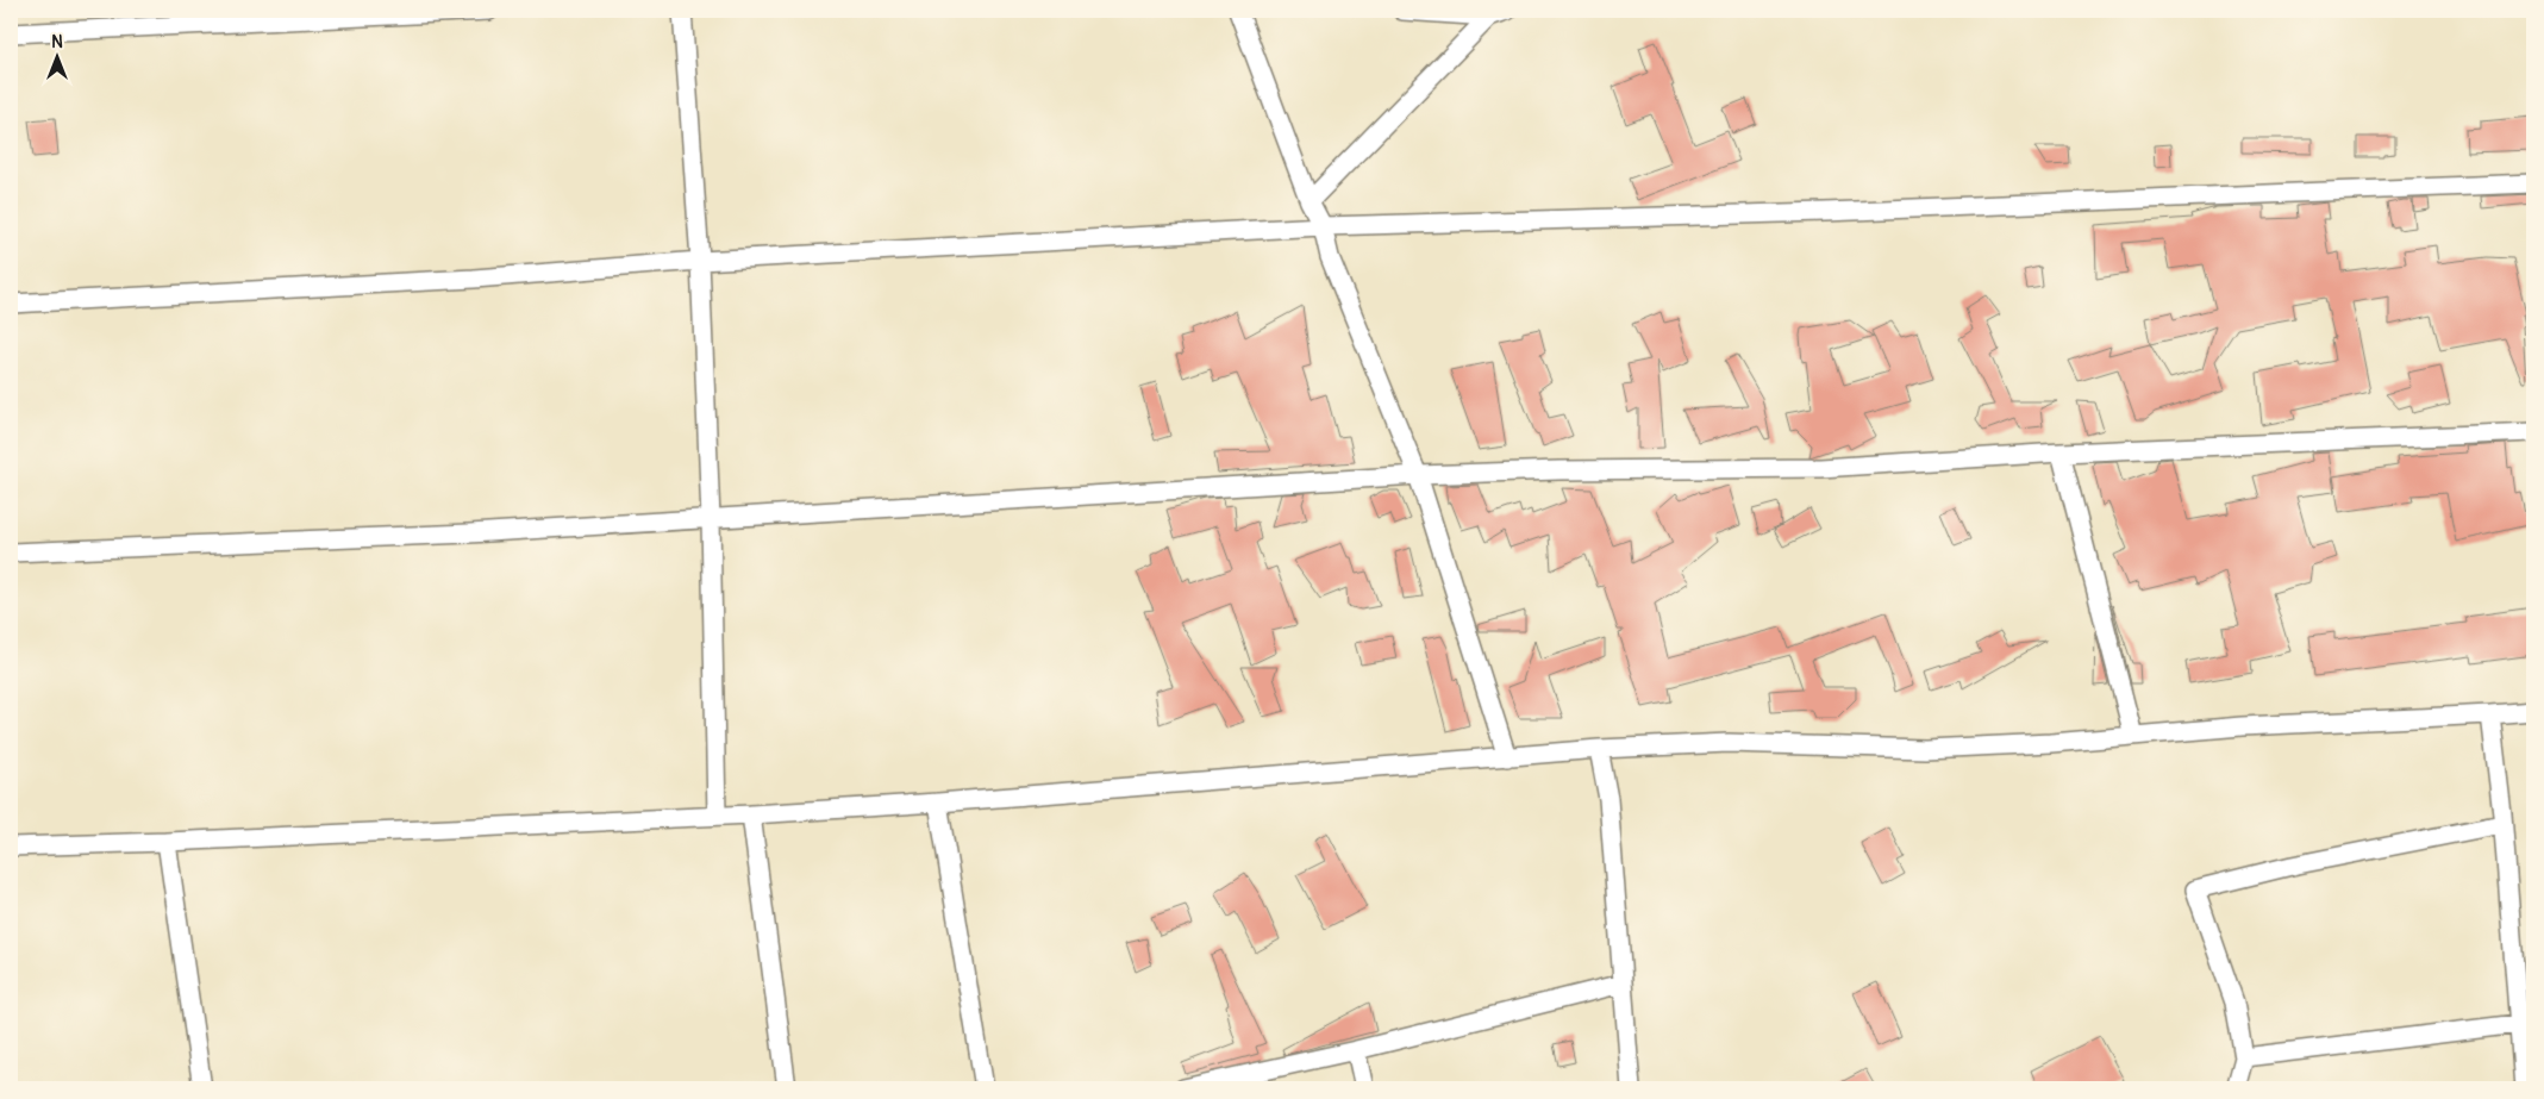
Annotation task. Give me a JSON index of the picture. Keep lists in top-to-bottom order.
{
  "north": "top"
}
